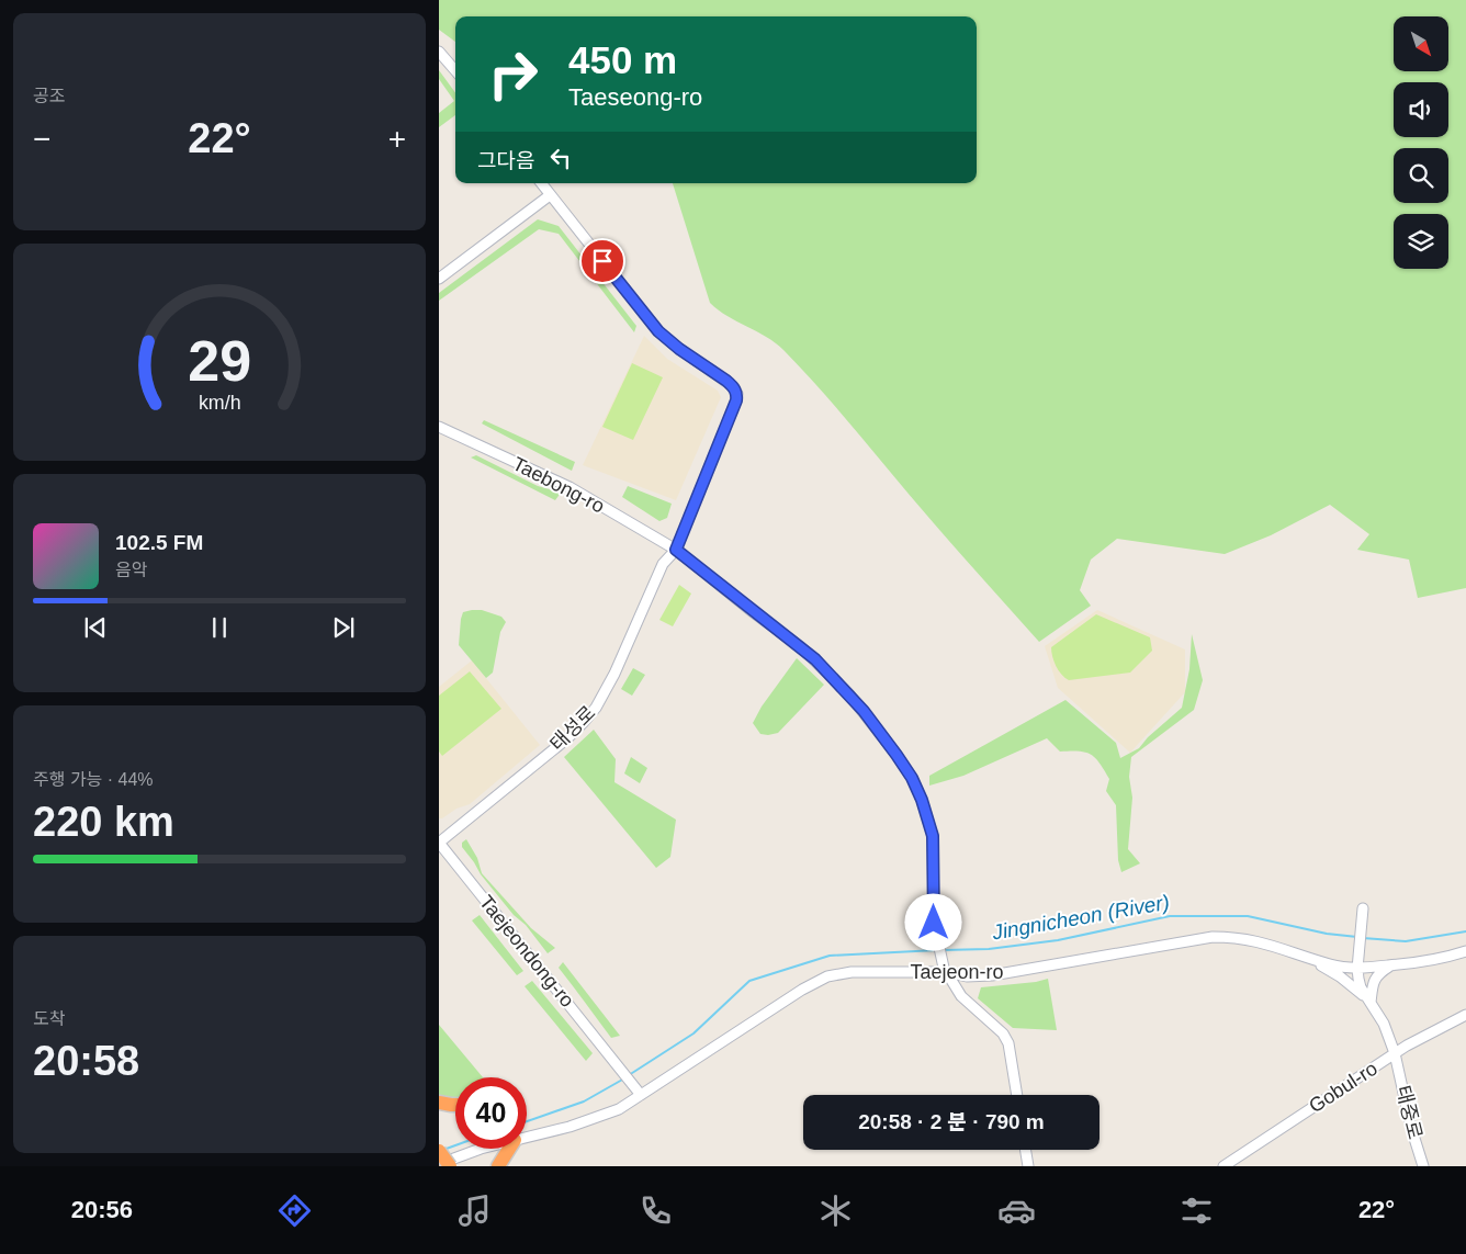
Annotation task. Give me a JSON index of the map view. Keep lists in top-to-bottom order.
{
  "streets": {
    "street": [
      "Taebong-ro",
      "태성로",
      "Taejeondong-ro",
      "Taejeon-ro",
      "Gobul-ro",
      "태중로"
    ]
  },
  "crossings": [
    ["Taebong-ro", "태성로"],
    ["Taebong-ro", "Taejeon-ro"],
    ["태성로", "Taejeondong-ro"],
    ["Taejeondong-ro", "Taejeon-ro"],
    ["Taejeon-ro", "태중로"],
    ["Gobul-ro", "태중로"]
  ],
  "water": ["Jingnicheon (River)"],
  "north": "bottom right",
  "page": {
    "tile": [
      "공조",
      ["주행 가능 · 44%", "220 km"],
      ["도착", "20:58"]
    ],
    "turn": ["450 m", "Taeseong-ro"],
    "heat": ["−", "22°", "+"],
    "then": "그다음",
    "song": ["102.5 FM", "음악"],
    "limit": "40",
    "trip": "20:58 · 2 분 · 790 m",
    "tabs": ["20:56", "22°"],
    "gauge": ["29", "km/h"]
  }
}
